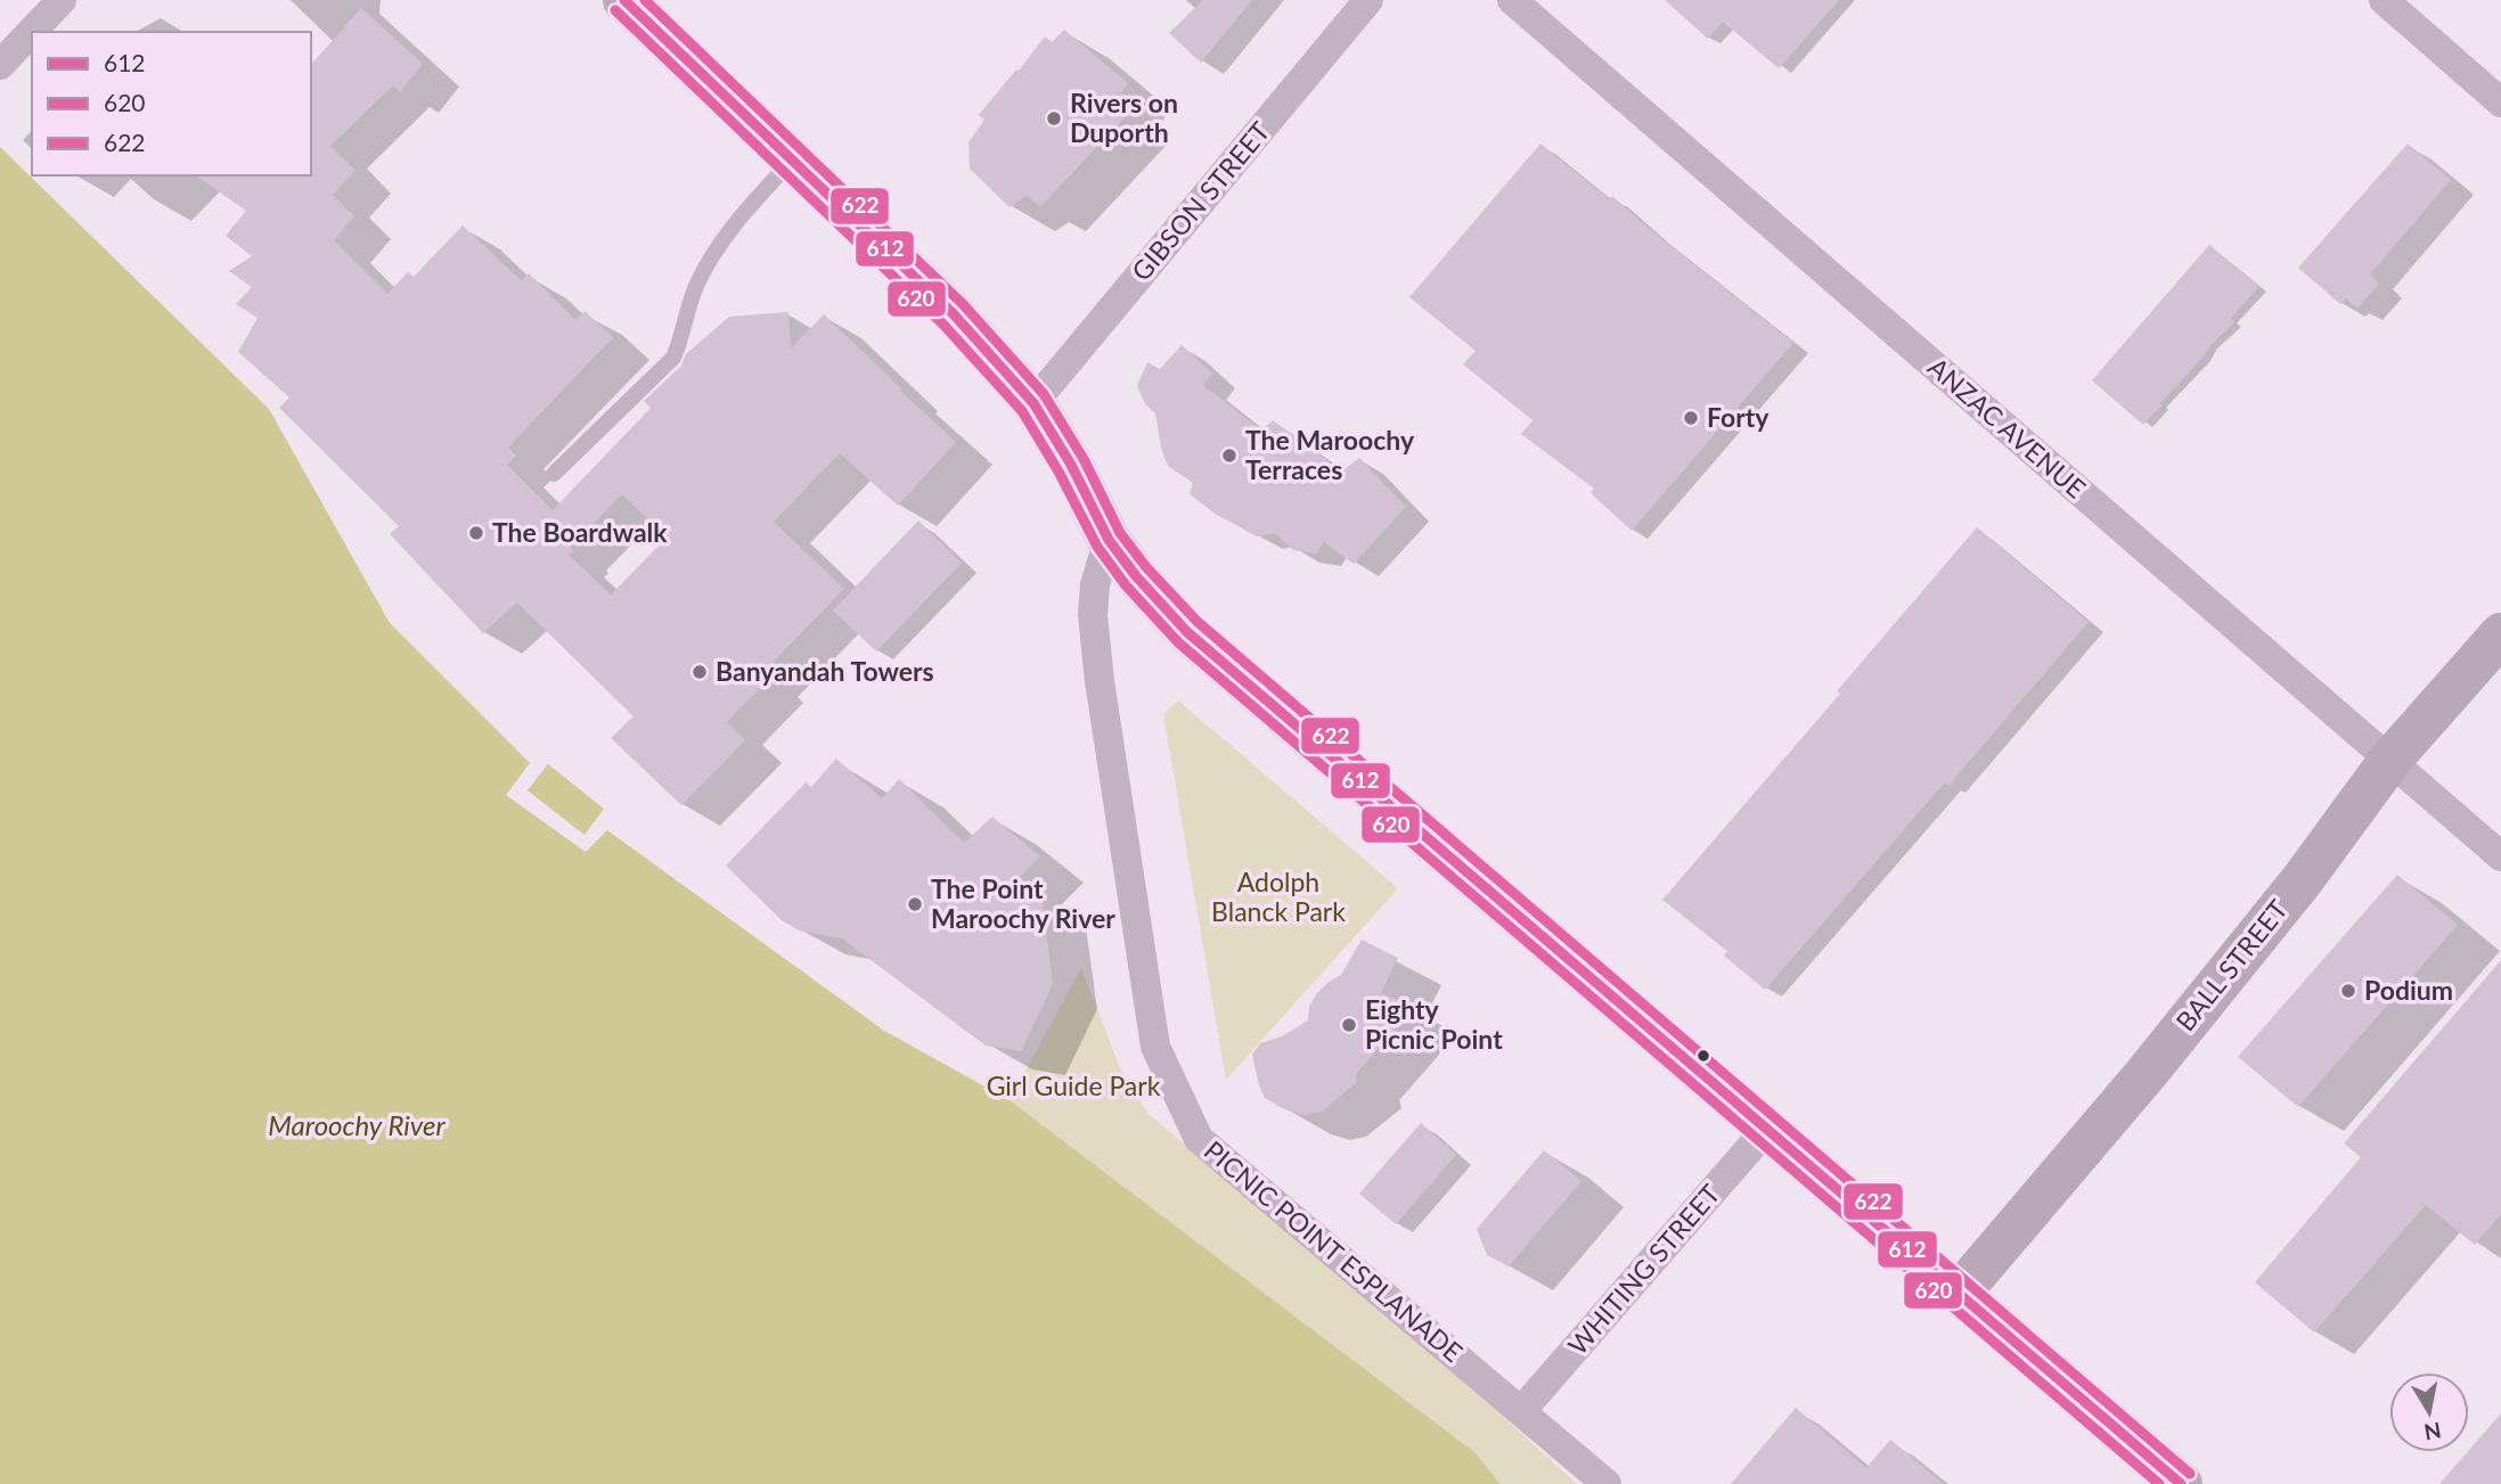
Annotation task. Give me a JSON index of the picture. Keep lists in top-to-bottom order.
{
  "streets": {
    "main road": ["BALL STREET"],
    "street": [
      "GIBSON STREET",
      "ANZAC AVENUE",
      "PICNIC POINT ESPLANADE",
      "WHITING STREET"
    ]
  },
  "crossings": [
    ["ANZAC AVENUE", "BALL STREET"],
    ["PICNIC POINT ESPLANADE", "WHITING STREET"]
  ],
  "water": ["Maroochy River"],
  "parks": ["Adolph Blanck Park", "Girl Guide Park"],
  "places": [
    "Rivers on Duporth",
    "Forty",
    "The Maroochy Terraces",
    "The Boardwalk",
    "Banyandah Towers",
    "The Point Maroochy River",
    "Podium",
    "Eighty Picnic Point"
  ],
  "lines": ["transit line 612", "transit line 622", "transit line 620"],
  "legend": ["612", "620", "622"],
  "north": "bottom"
}
